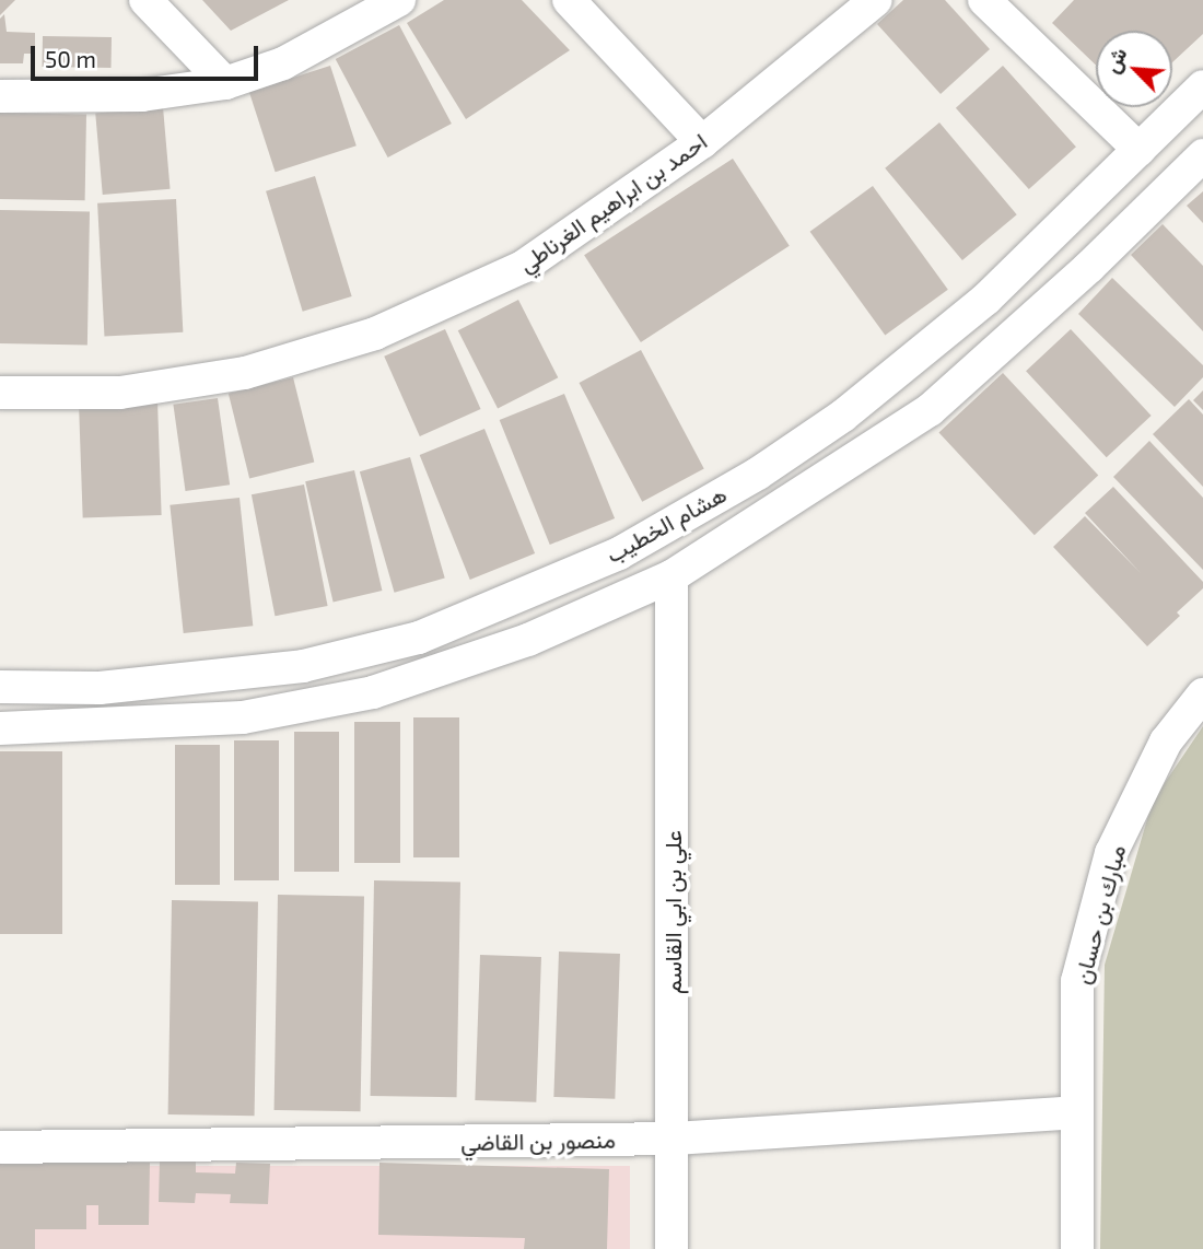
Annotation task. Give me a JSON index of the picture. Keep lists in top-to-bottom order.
{
  "streets": {
    "street": [
      "احمد بن ابراهيم الغرناطي",
      "هشام الخطيب",
      "علي بن ابي القاسم",
      "مبارك بن حسان",
      "منصور بن القاضي"
    ]
  },
  "crossings": [
    ["هشام الخطيب", "علي بن ابي القاسم"],
    ["علي بن ابي القاسم", "منصور بن القاضي"],
    ["مبارك بن حسان", "منصور بن القاضي"]
  ],
  "scale_bar": "50 m",
  "north": "top left"
}
